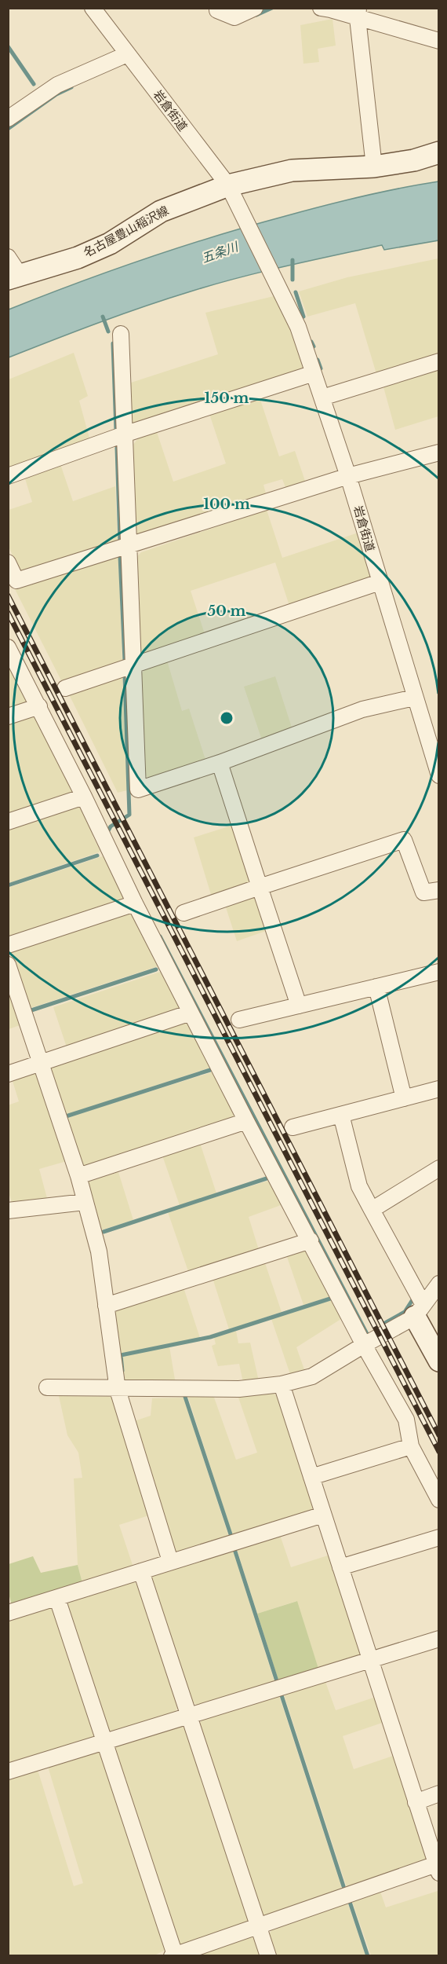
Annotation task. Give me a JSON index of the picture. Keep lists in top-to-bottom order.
{
  "streets": {
    "main road": ["名古屋豊山稲沢線"],
    "street": ["岩倉街道"]
  },
  "crossings": [
    ["岩倉街道", "名古屋豊山稲沢線"]
  ],
  "water": ["五条川"],
  "rings": ["150 m", "100 m", "50 m"]
}
